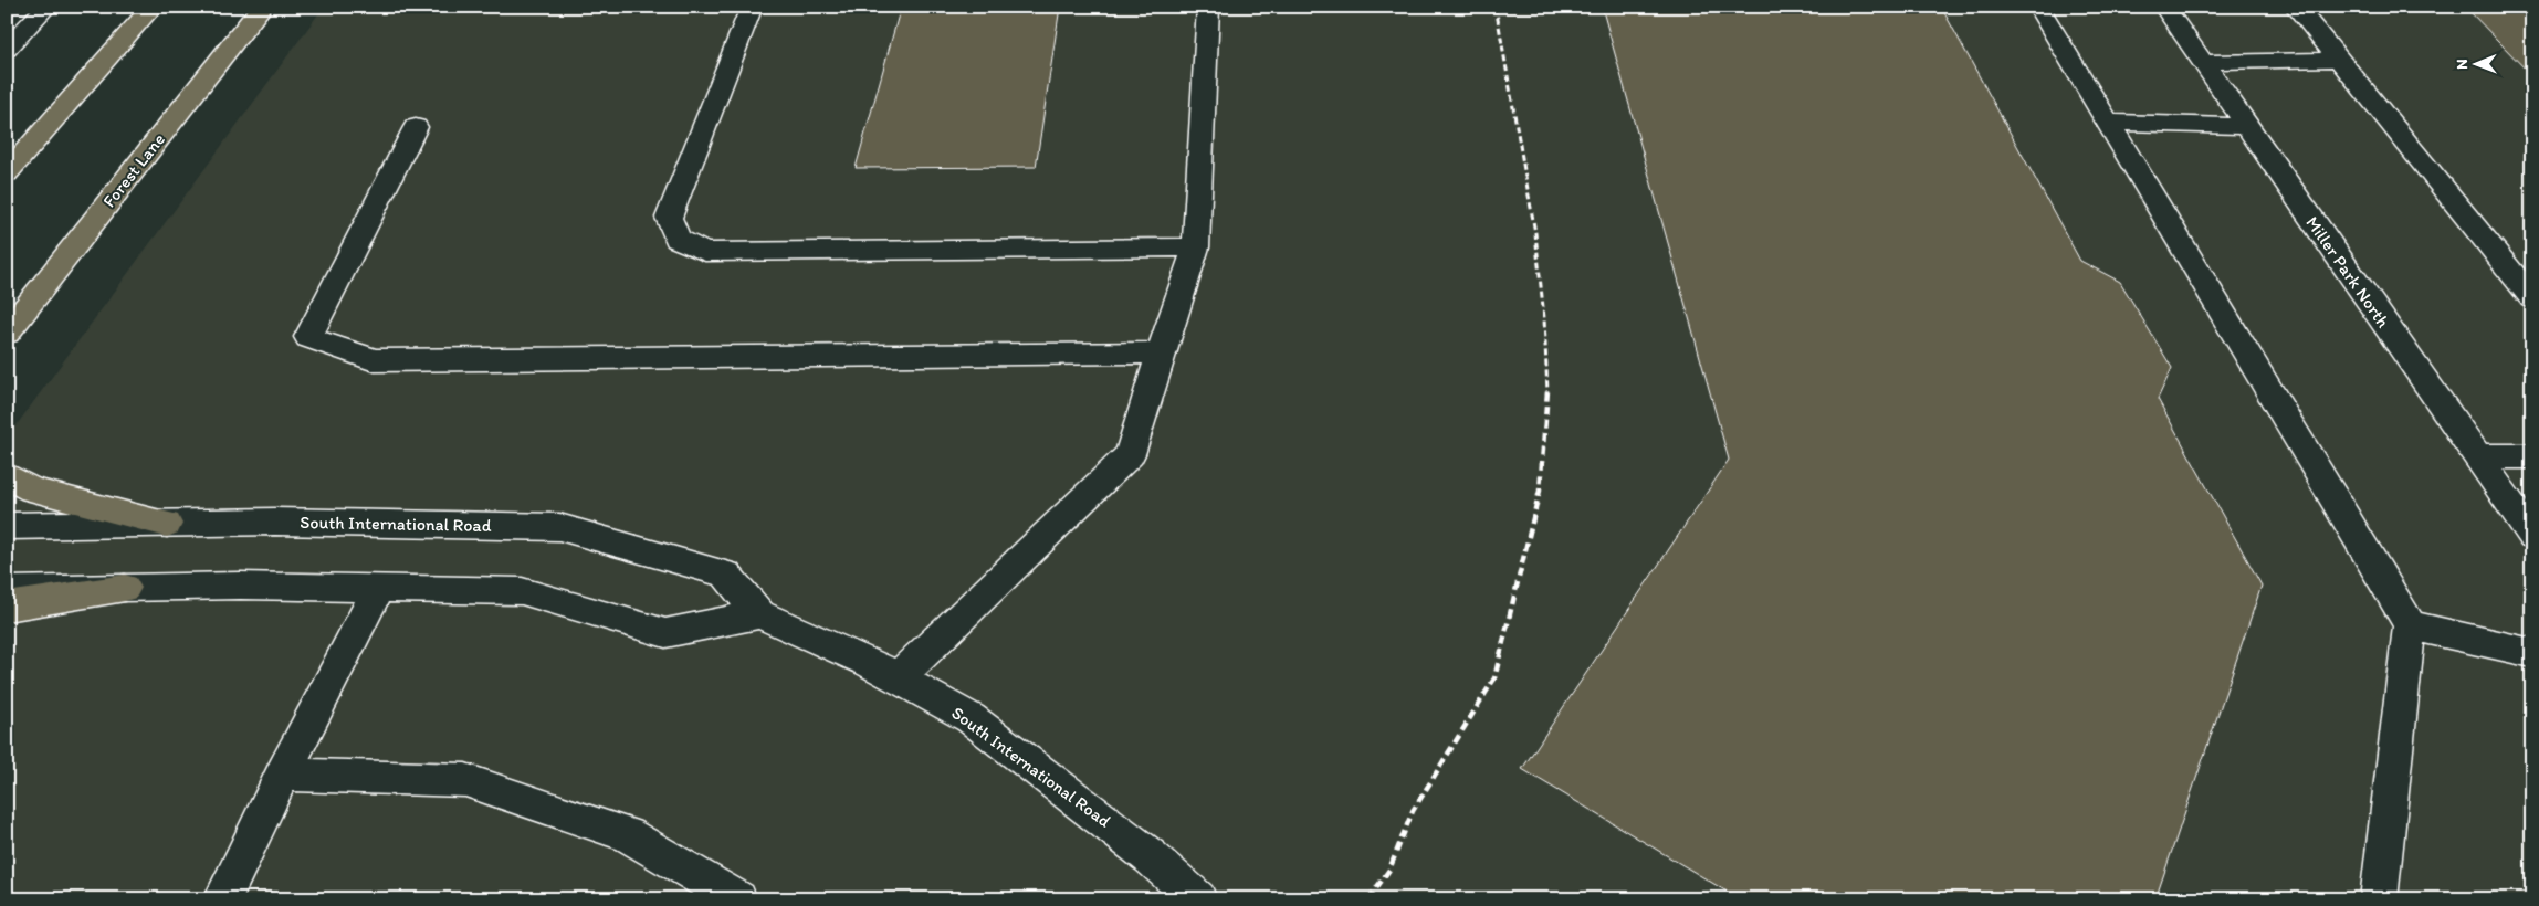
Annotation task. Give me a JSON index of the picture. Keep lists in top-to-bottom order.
{
  "streets": {
    "main road": ["Forest Lane"],
    "street": ["Miller Park North", "South International Road"]
  },
  "north": "left"
}
